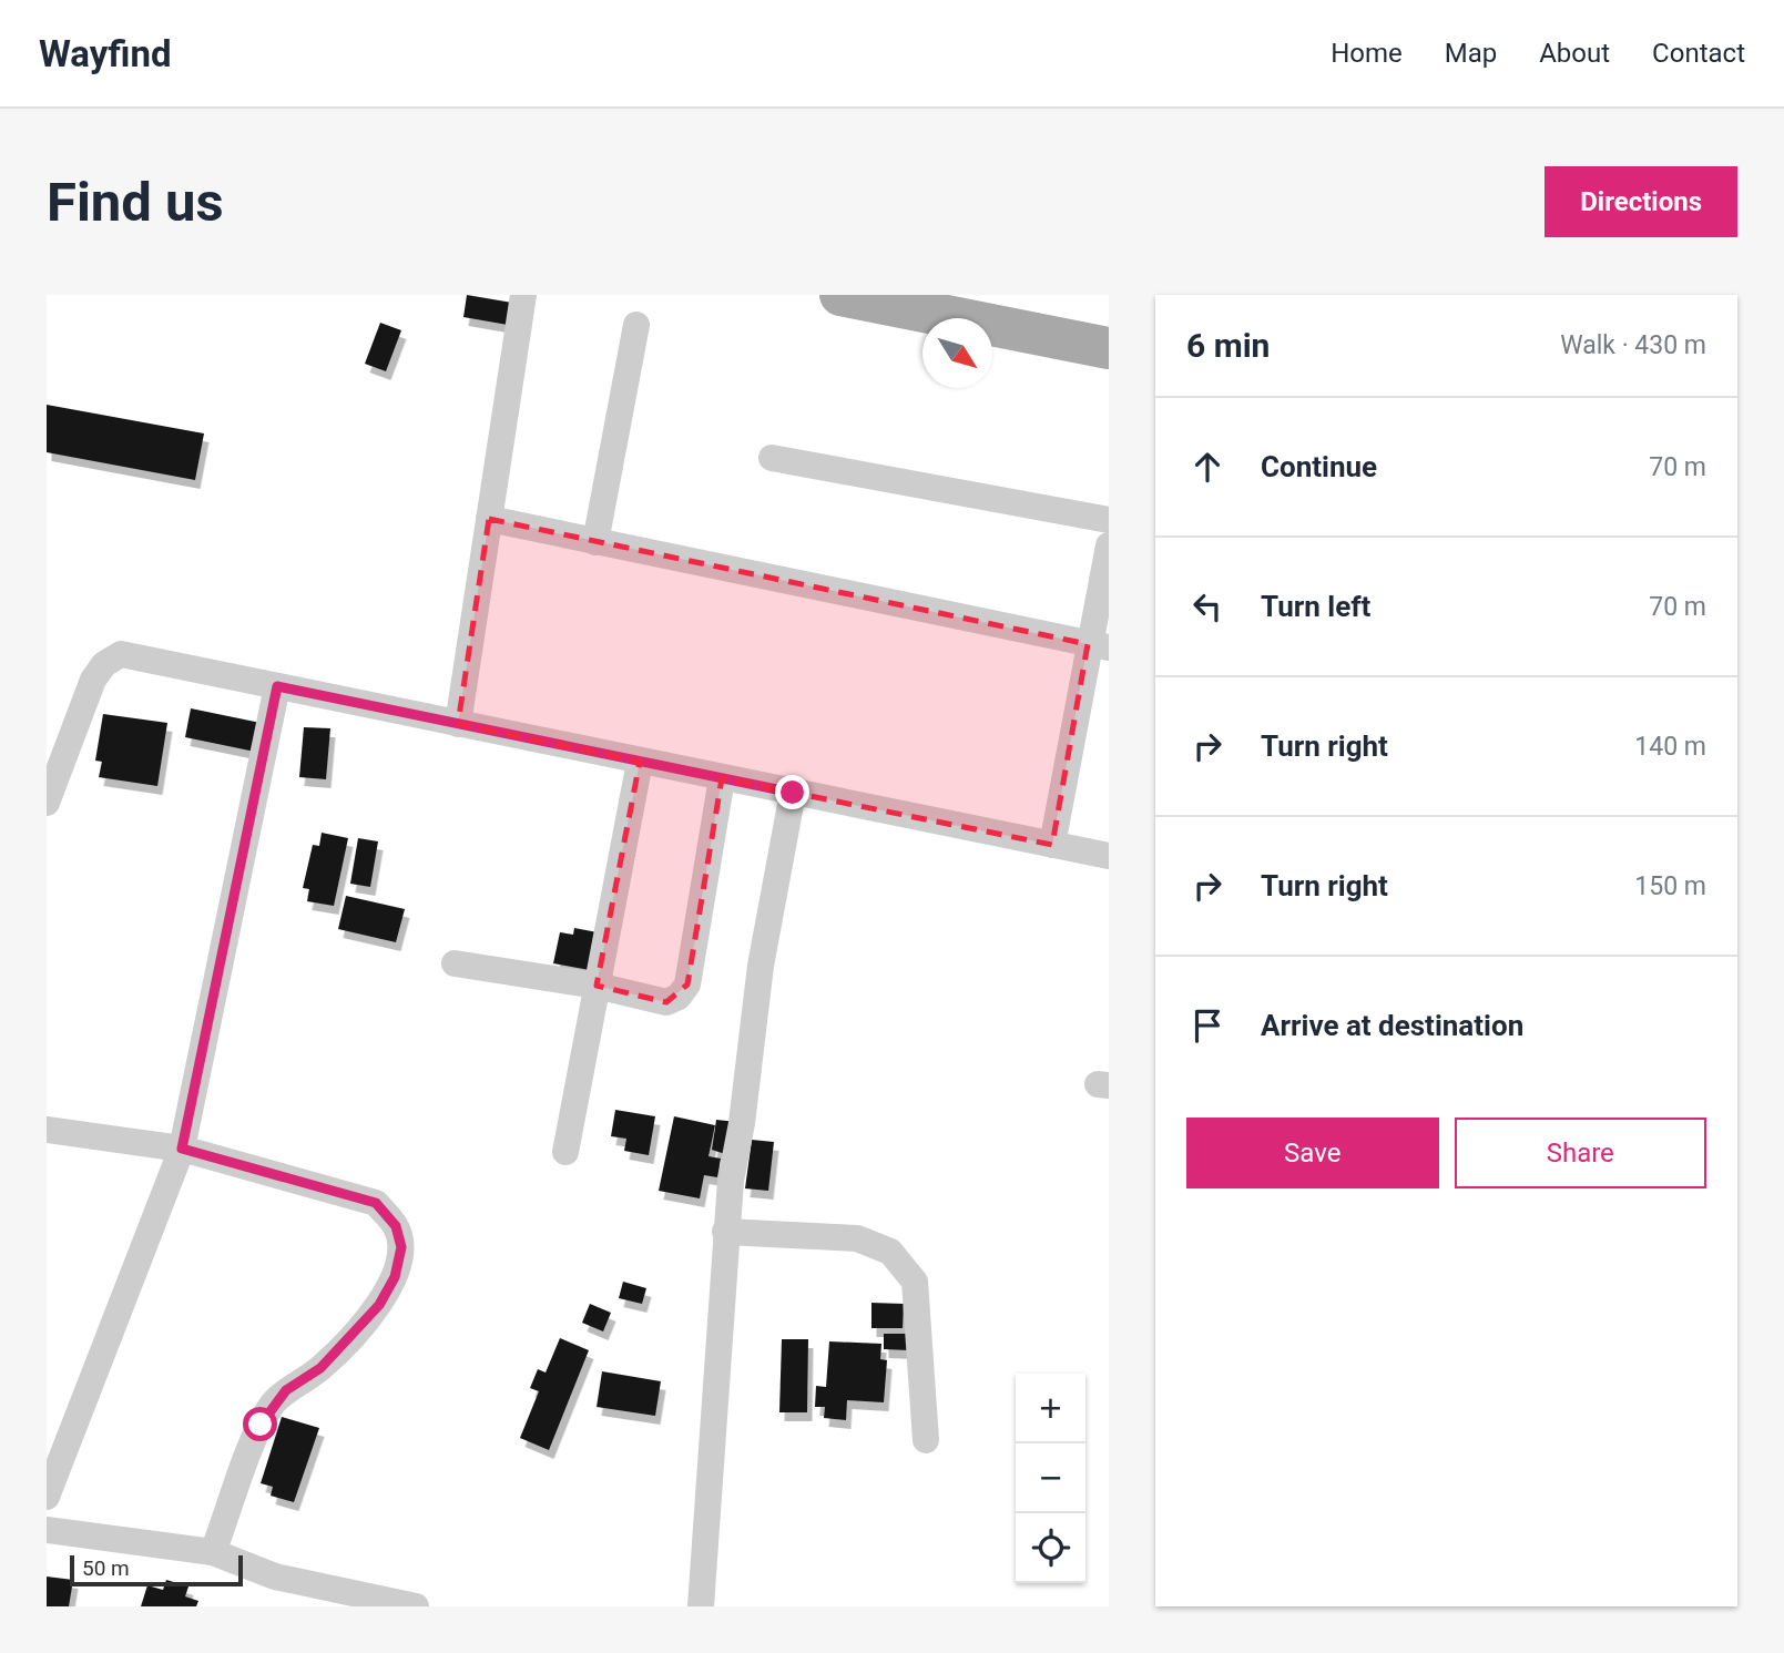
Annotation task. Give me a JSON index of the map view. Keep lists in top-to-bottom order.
{
  "scale_bar": "50 m",
  "north": "bottom right",
  "page": {
    "header": "Wayfind",
    "nav": [
      "Home",
      "Map",
      "About",
      "Contact"
    ],
    "buttons": [
      "Directions",
      ["Save", "Share"]
    ],
    "title": "Find us",
    "heading": ["6 min", "Walk · 430 m"],
    "list": [
      ["Continue", "70 m"],
      ["Turn left", "70 m"],
      ["Turn right", "140 m"],
      ["Turn right", "150 m"],
      "Arrive at destination"
    ],
    "map_buttons": ["+", "−"],
    "scale": "50 m"
  }
}
